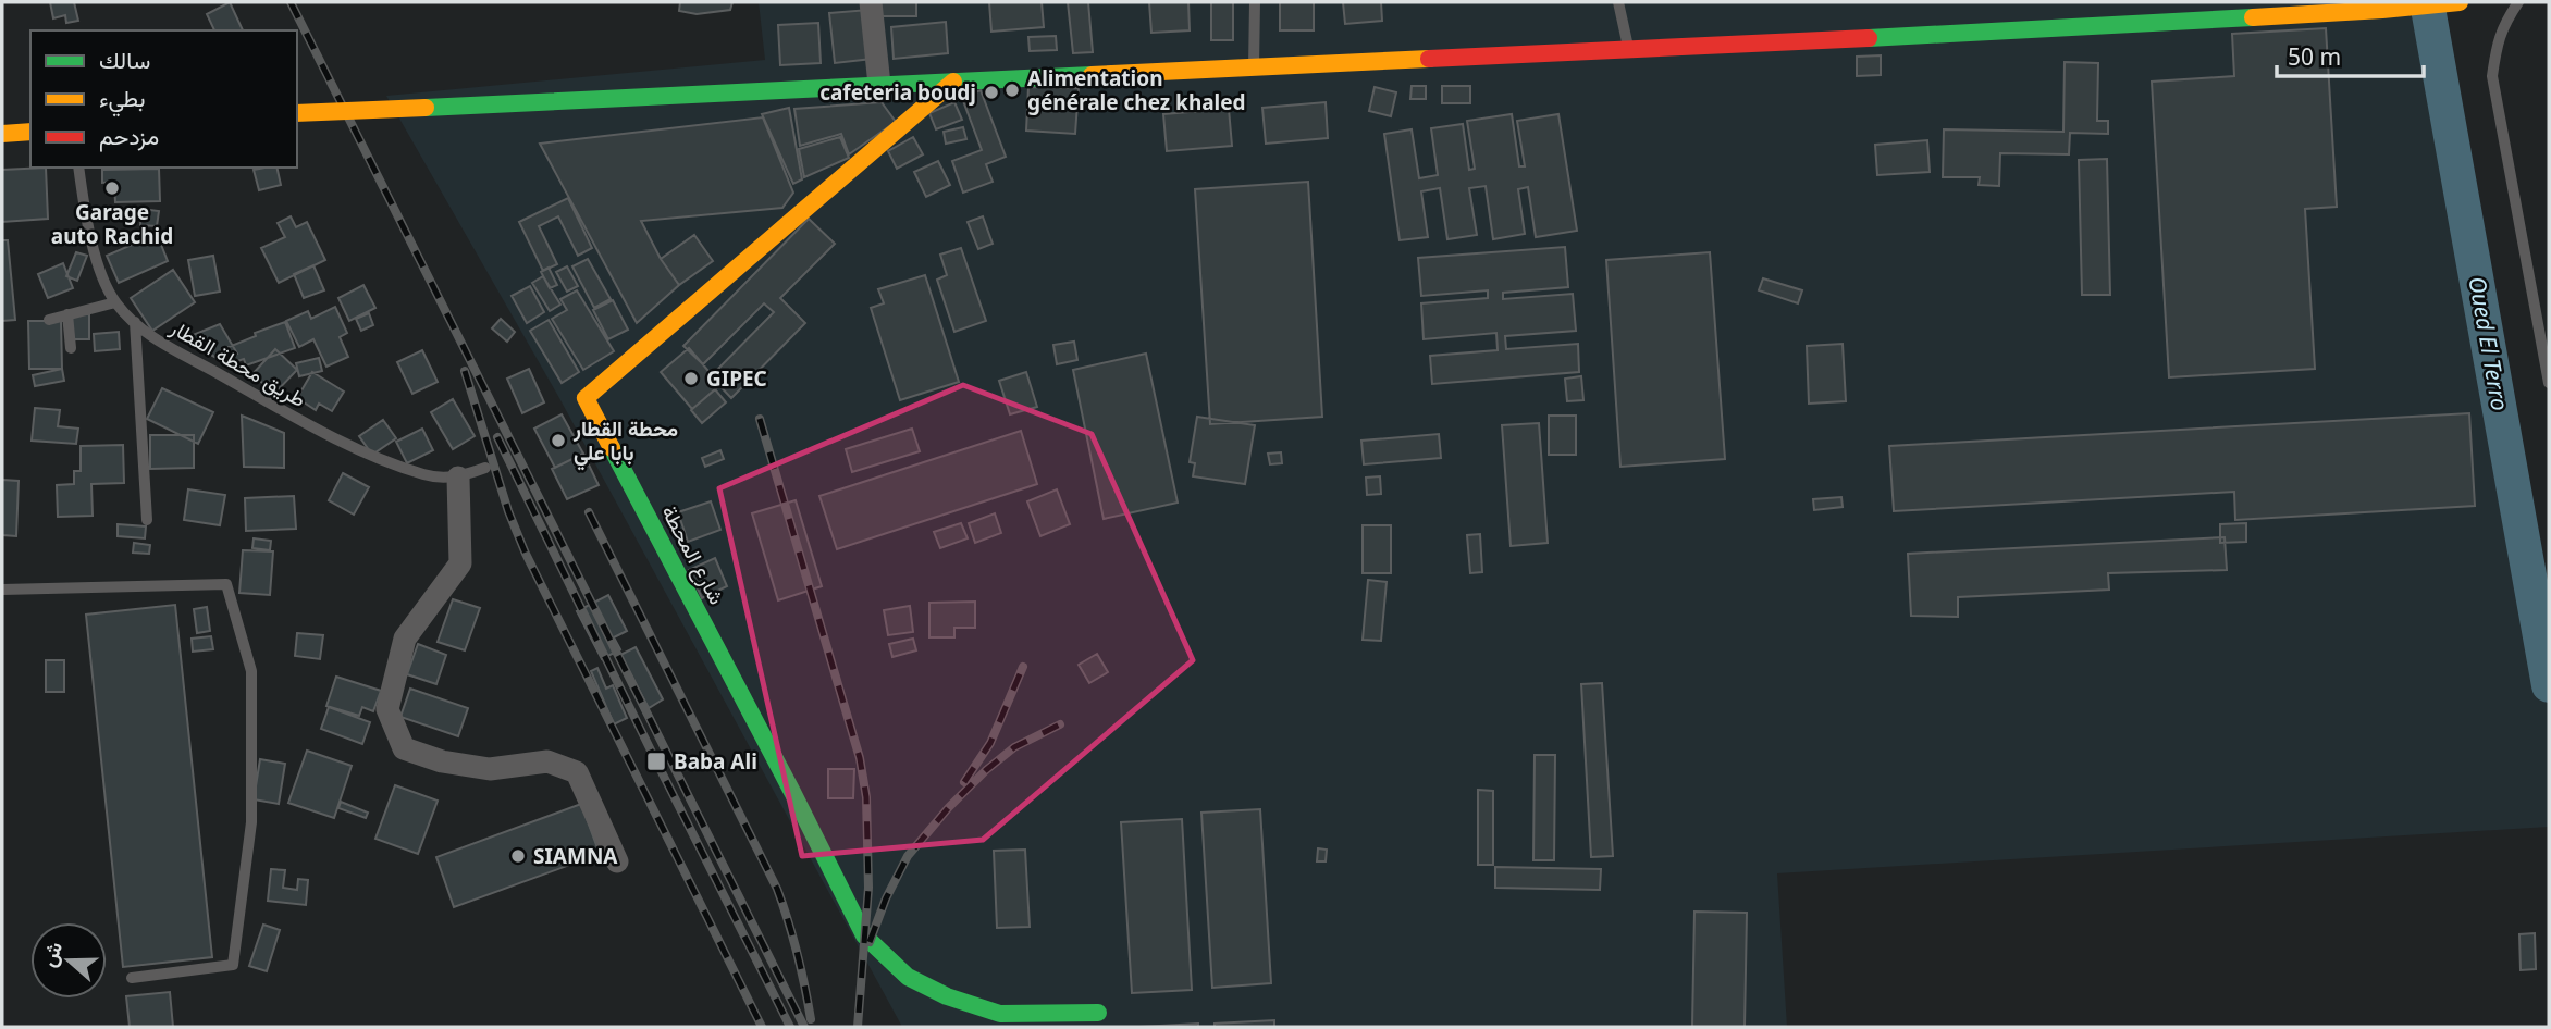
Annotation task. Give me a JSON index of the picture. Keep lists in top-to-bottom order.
{
  "streets": {
    "main road": ["شارع المحطة"],
    "lane": ["طريق محطة القطار"]
  },
  "water": ["Oued El Terro"],
  "places": {
    "other": [
      "Alimentation générale chez khaled",
      "cafeteria boudj",
      "Garage auto Rachid",
      "GIPEC",
      "محطة القطار بابا علي",
      "SIAMNA"
    ],
    "transit": ["Baba Ali"]
  },
  "legend": ["سالك", "بطيء", "مزدحم"],
  "scale_bar": "50 m",
  "north": "left"
}
